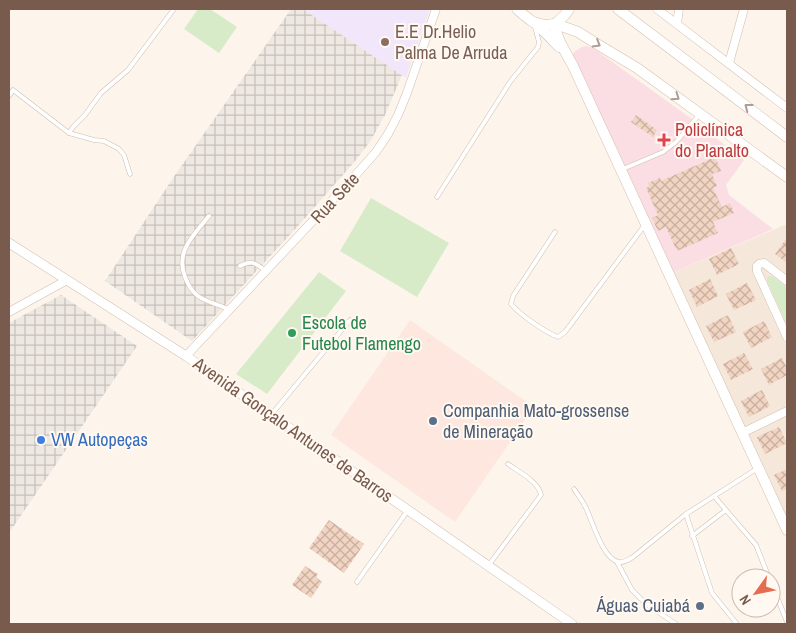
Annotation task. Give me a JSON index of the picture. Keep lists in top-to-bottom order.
{
  "streets": {
    "street": ["Rua Sete", "Avenida Gonçalo Antunes de Barros"]
  },
  "crossings": [
    ["Rua Sete", "Avenida Gonçalo Antunes de Barros"]
  ],
  "places": {
    "other": [
      "E.E Dr.Helio Palma De Arruda",
      "Escola de Futebol Flamengo",
      "Companhia Mato-grossense de Mineração",
      "VW Autopeças",
      "Águas Cuiabá"
    ],
    "health": ["Policlínica do Planalto"]
  },
  "north": "bottom left"
}
